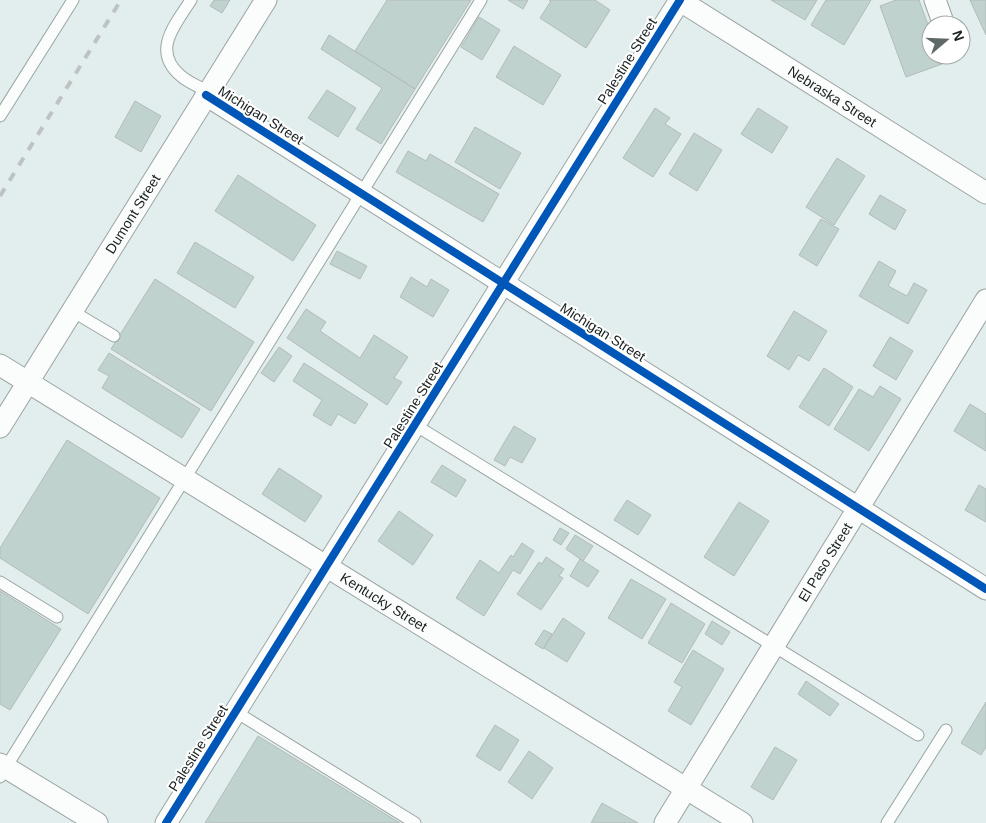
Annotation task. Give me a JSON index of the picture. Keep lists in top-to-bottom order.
{
  "streets": {
    "street": [
      "Palestine Street",
      "Nebraska Street",
      "Michigan Street",
      "Dumont Street",
      "El Paso Street",
      "Kentucky Street"
    ]
  },
  "crossings": [
    ["Palestine Street", "Nebraska Street"],
    ["Palestine Street", "Michigan Street"],
    ["Palestine Street", "Kentucky Street"],
    ["Michigan Street", "Dumont Street"],
    ["Michigan Street", "El Paso Street"],
    ["Dumont Street", "Kentucky Street"],
    ["El Paso Street", "Kentucky Street"]
  ],
  "north": "right"
}
